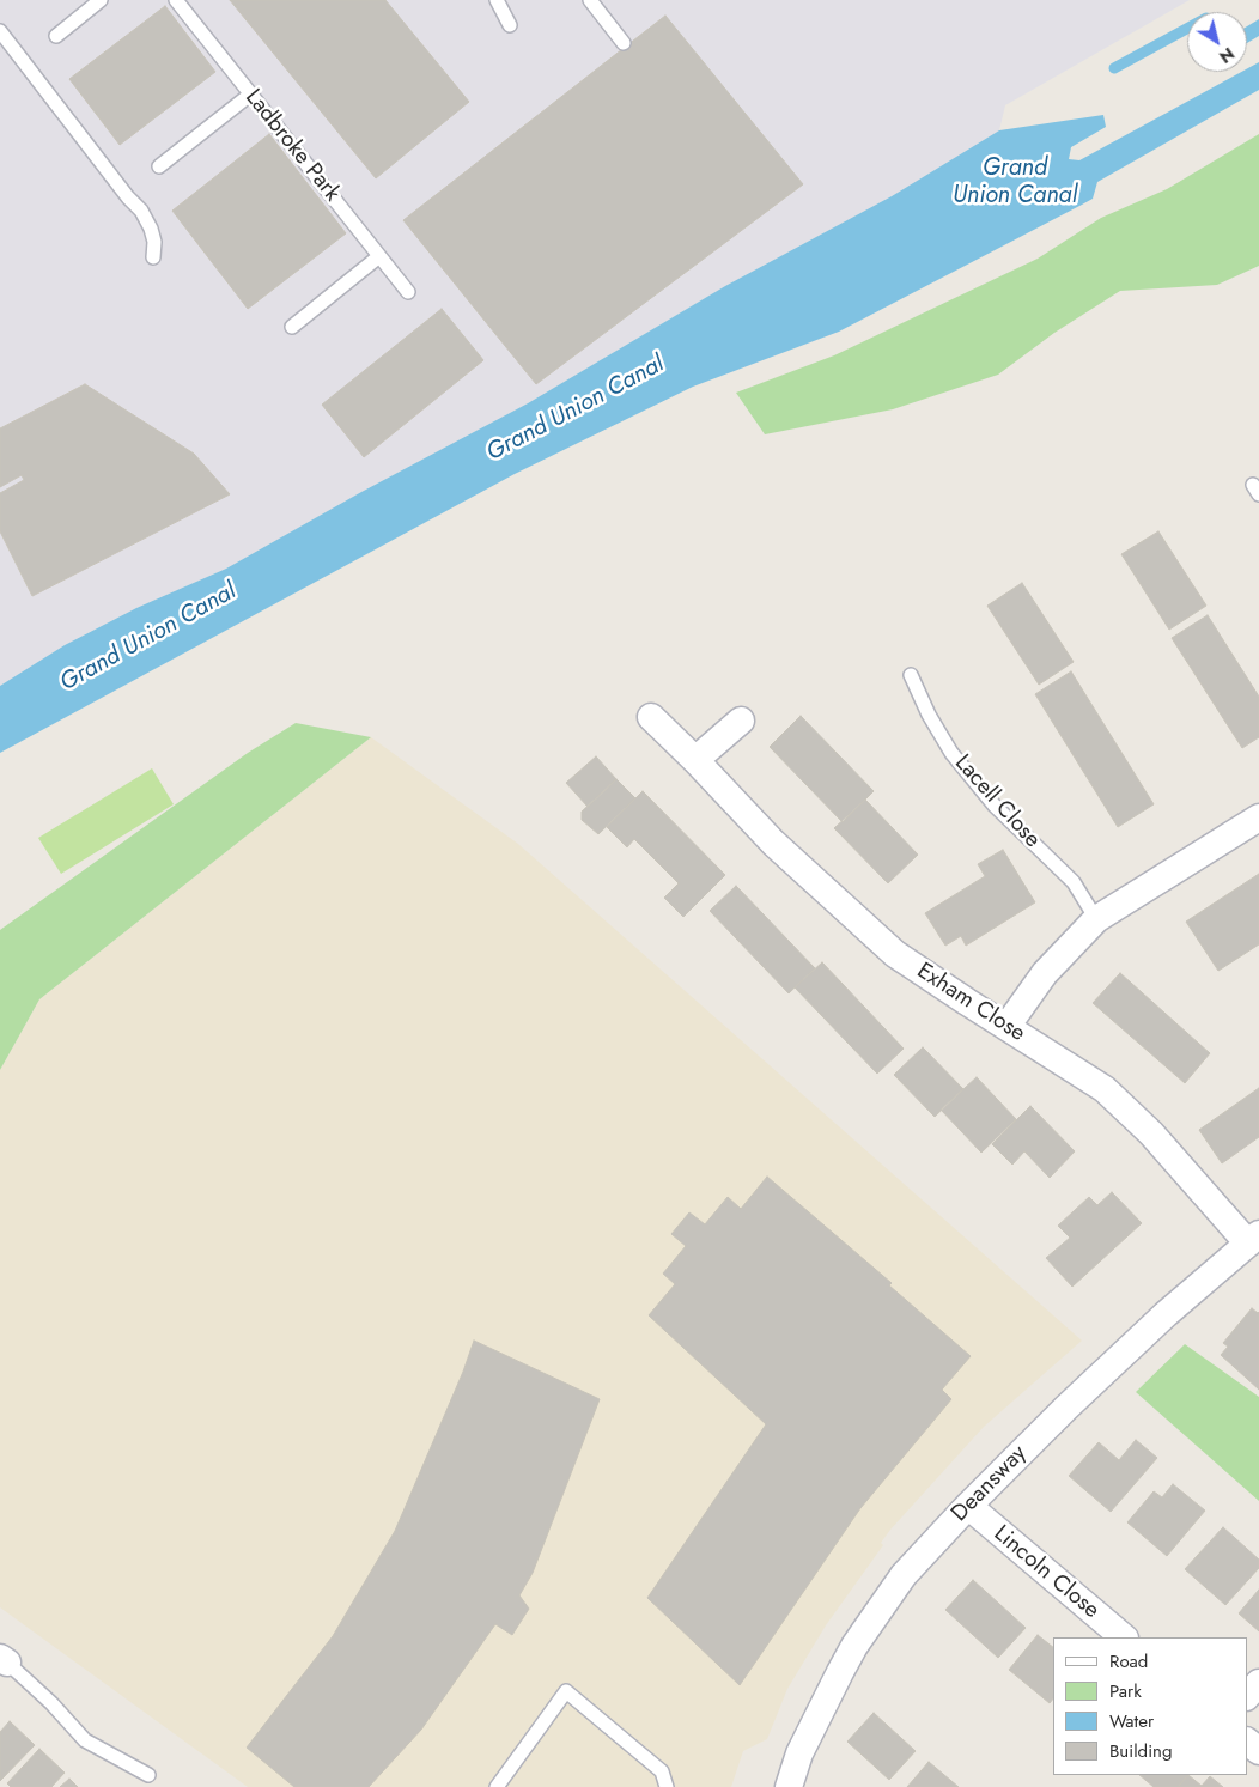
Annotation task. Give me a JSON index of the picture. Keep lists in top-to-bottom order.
{
  "streets": {
    "street": ["Exham Close", "Deansway", "Lincoln Close"],
    "lane": ["Ladbroke Park", "Lacell Close"]
  },
  "crossings": [
    ["Exham Close", "Deansway"],
    ["Deansway", "Lincoln Close"]
  ],
  "water": ["Grand Union Canal"],
  "legend": [
    "Road",
    "Park",
    "Water",
    "Building"
  ],
  "north": "bottom right"
}
